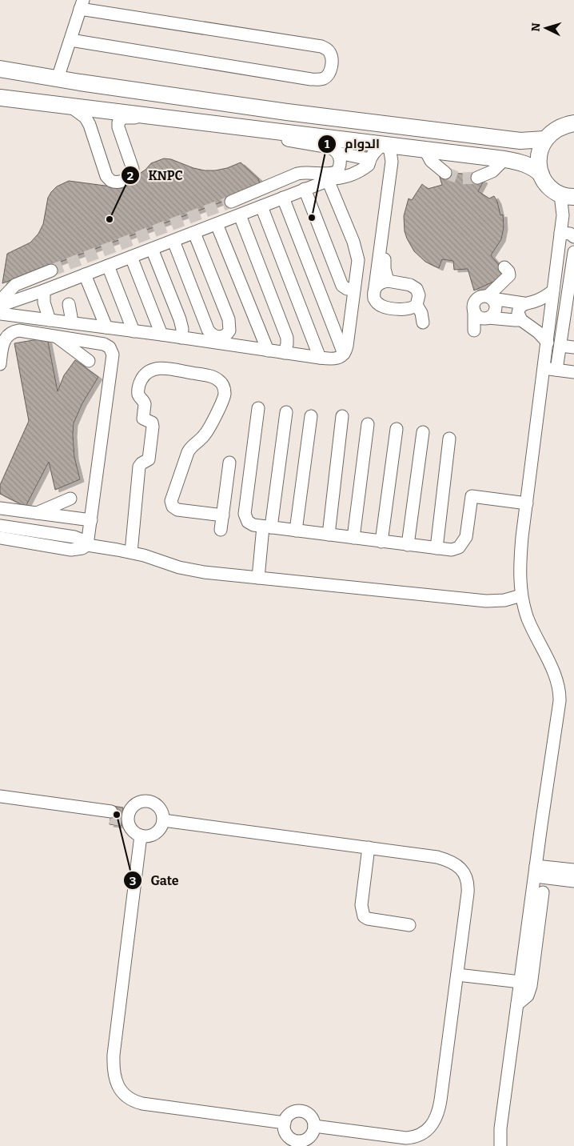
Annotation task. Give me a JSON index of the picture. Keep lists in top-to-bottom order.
{
  "places": ["الدوام", "KNPC", "Gate"],
  "north": "left"
}
